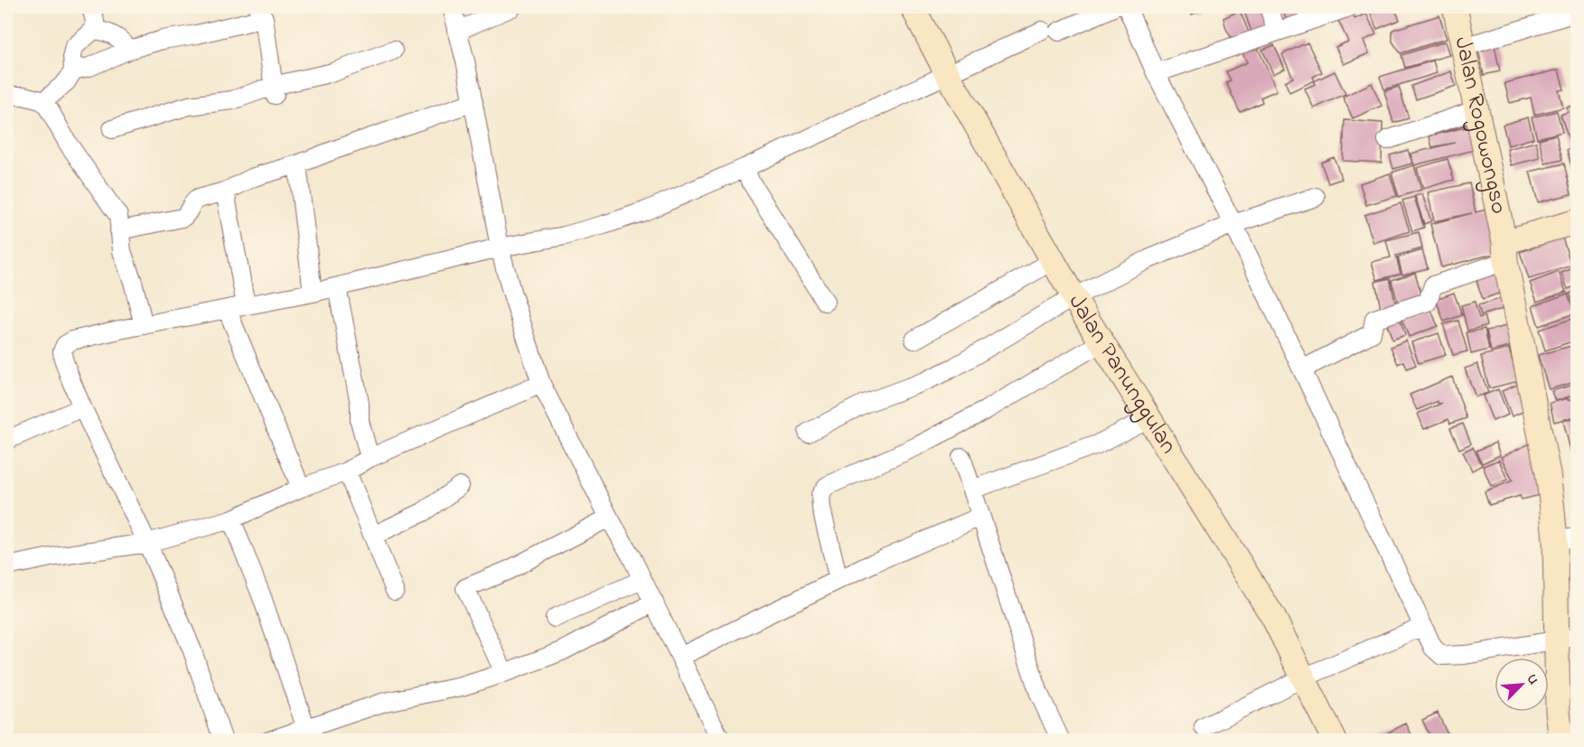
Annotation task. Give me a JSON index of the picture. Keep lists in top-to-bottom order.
{
  "streets": {
    "main road": ["Jalan Rogowongso", "Jalan Panunggulan"]
  },
  "north": "top right"
}
